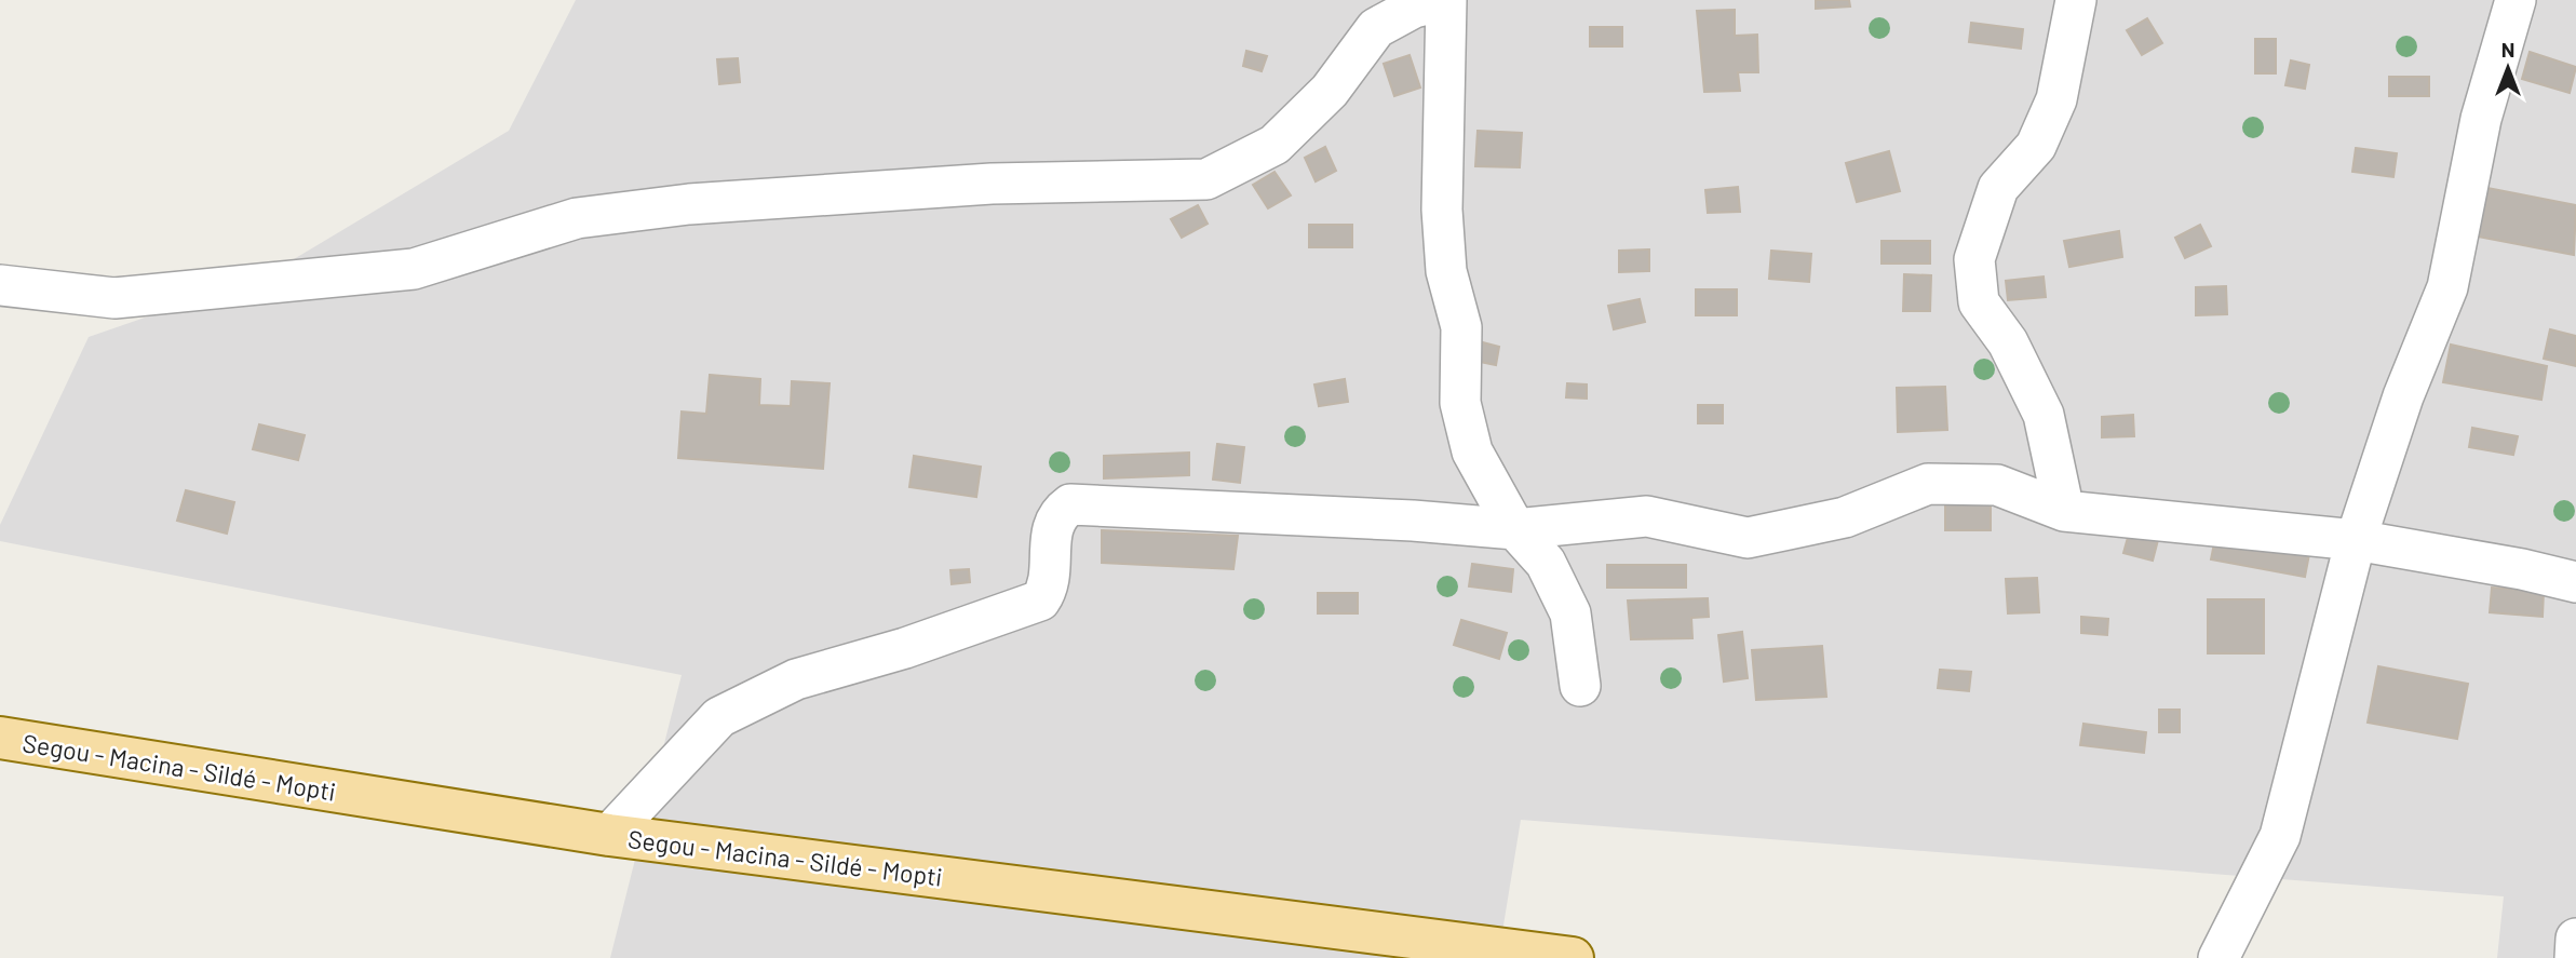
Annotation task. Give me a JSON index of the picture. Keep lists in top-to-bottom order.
{
  "streets": {
    "main road": ["Segou - Macina - Sildé - Mopti"]
  },
  "north": "top"
}
